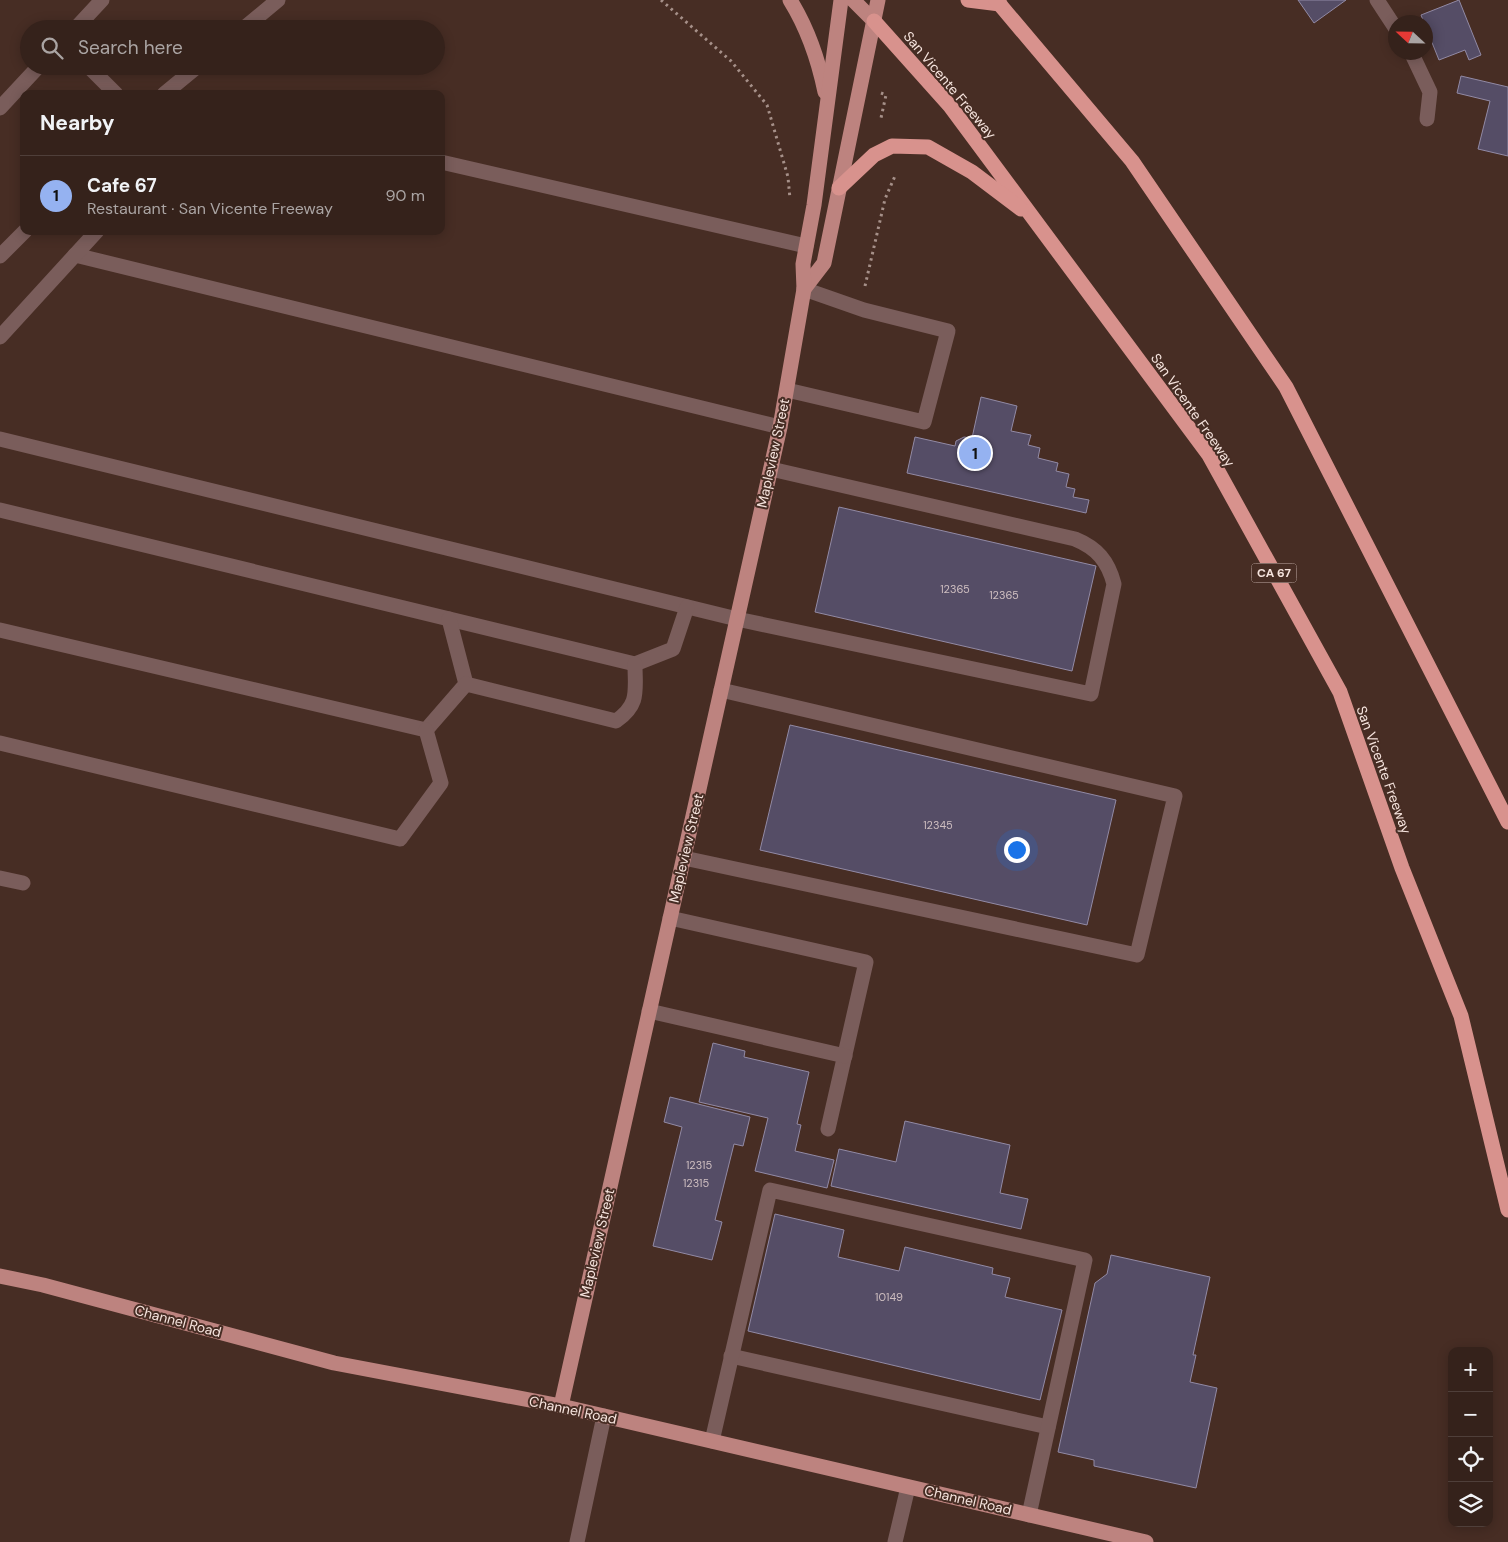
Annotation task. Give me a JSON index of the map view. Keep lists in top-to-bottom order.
{
  "streets": {
    "highway": ["San Vicente Freeway", "CA 67"],
    "main road": ["Mapleview Street", "Channel Road"]
  },
  "crossings": [
    ["San Vicente Freeway", "Mapleview Street"],
    ["San Vicente Freeway", "CA 67"],
    ["Mapleview Street", "CA 67"],
    ["Mapleview Street", "Channel Road"]
  ],
  "house_numbers": [
    "12365",
    "12365",
    "12345",
    "12315",
    "12315",
    "10149"
  ],
  "north": "left",
  "page": {
    "search": "Search here",
    "heading": "Nearby",
    "list": [
      {
        "mark": "1",
        "name": "Cafe 67",
        "note": "Restaurant · San Vicente Freeway",
        "value": "90 m"
      }
    ],
    "pins": "1",
    "map_buttons": ["+", "−"]
  }
}
